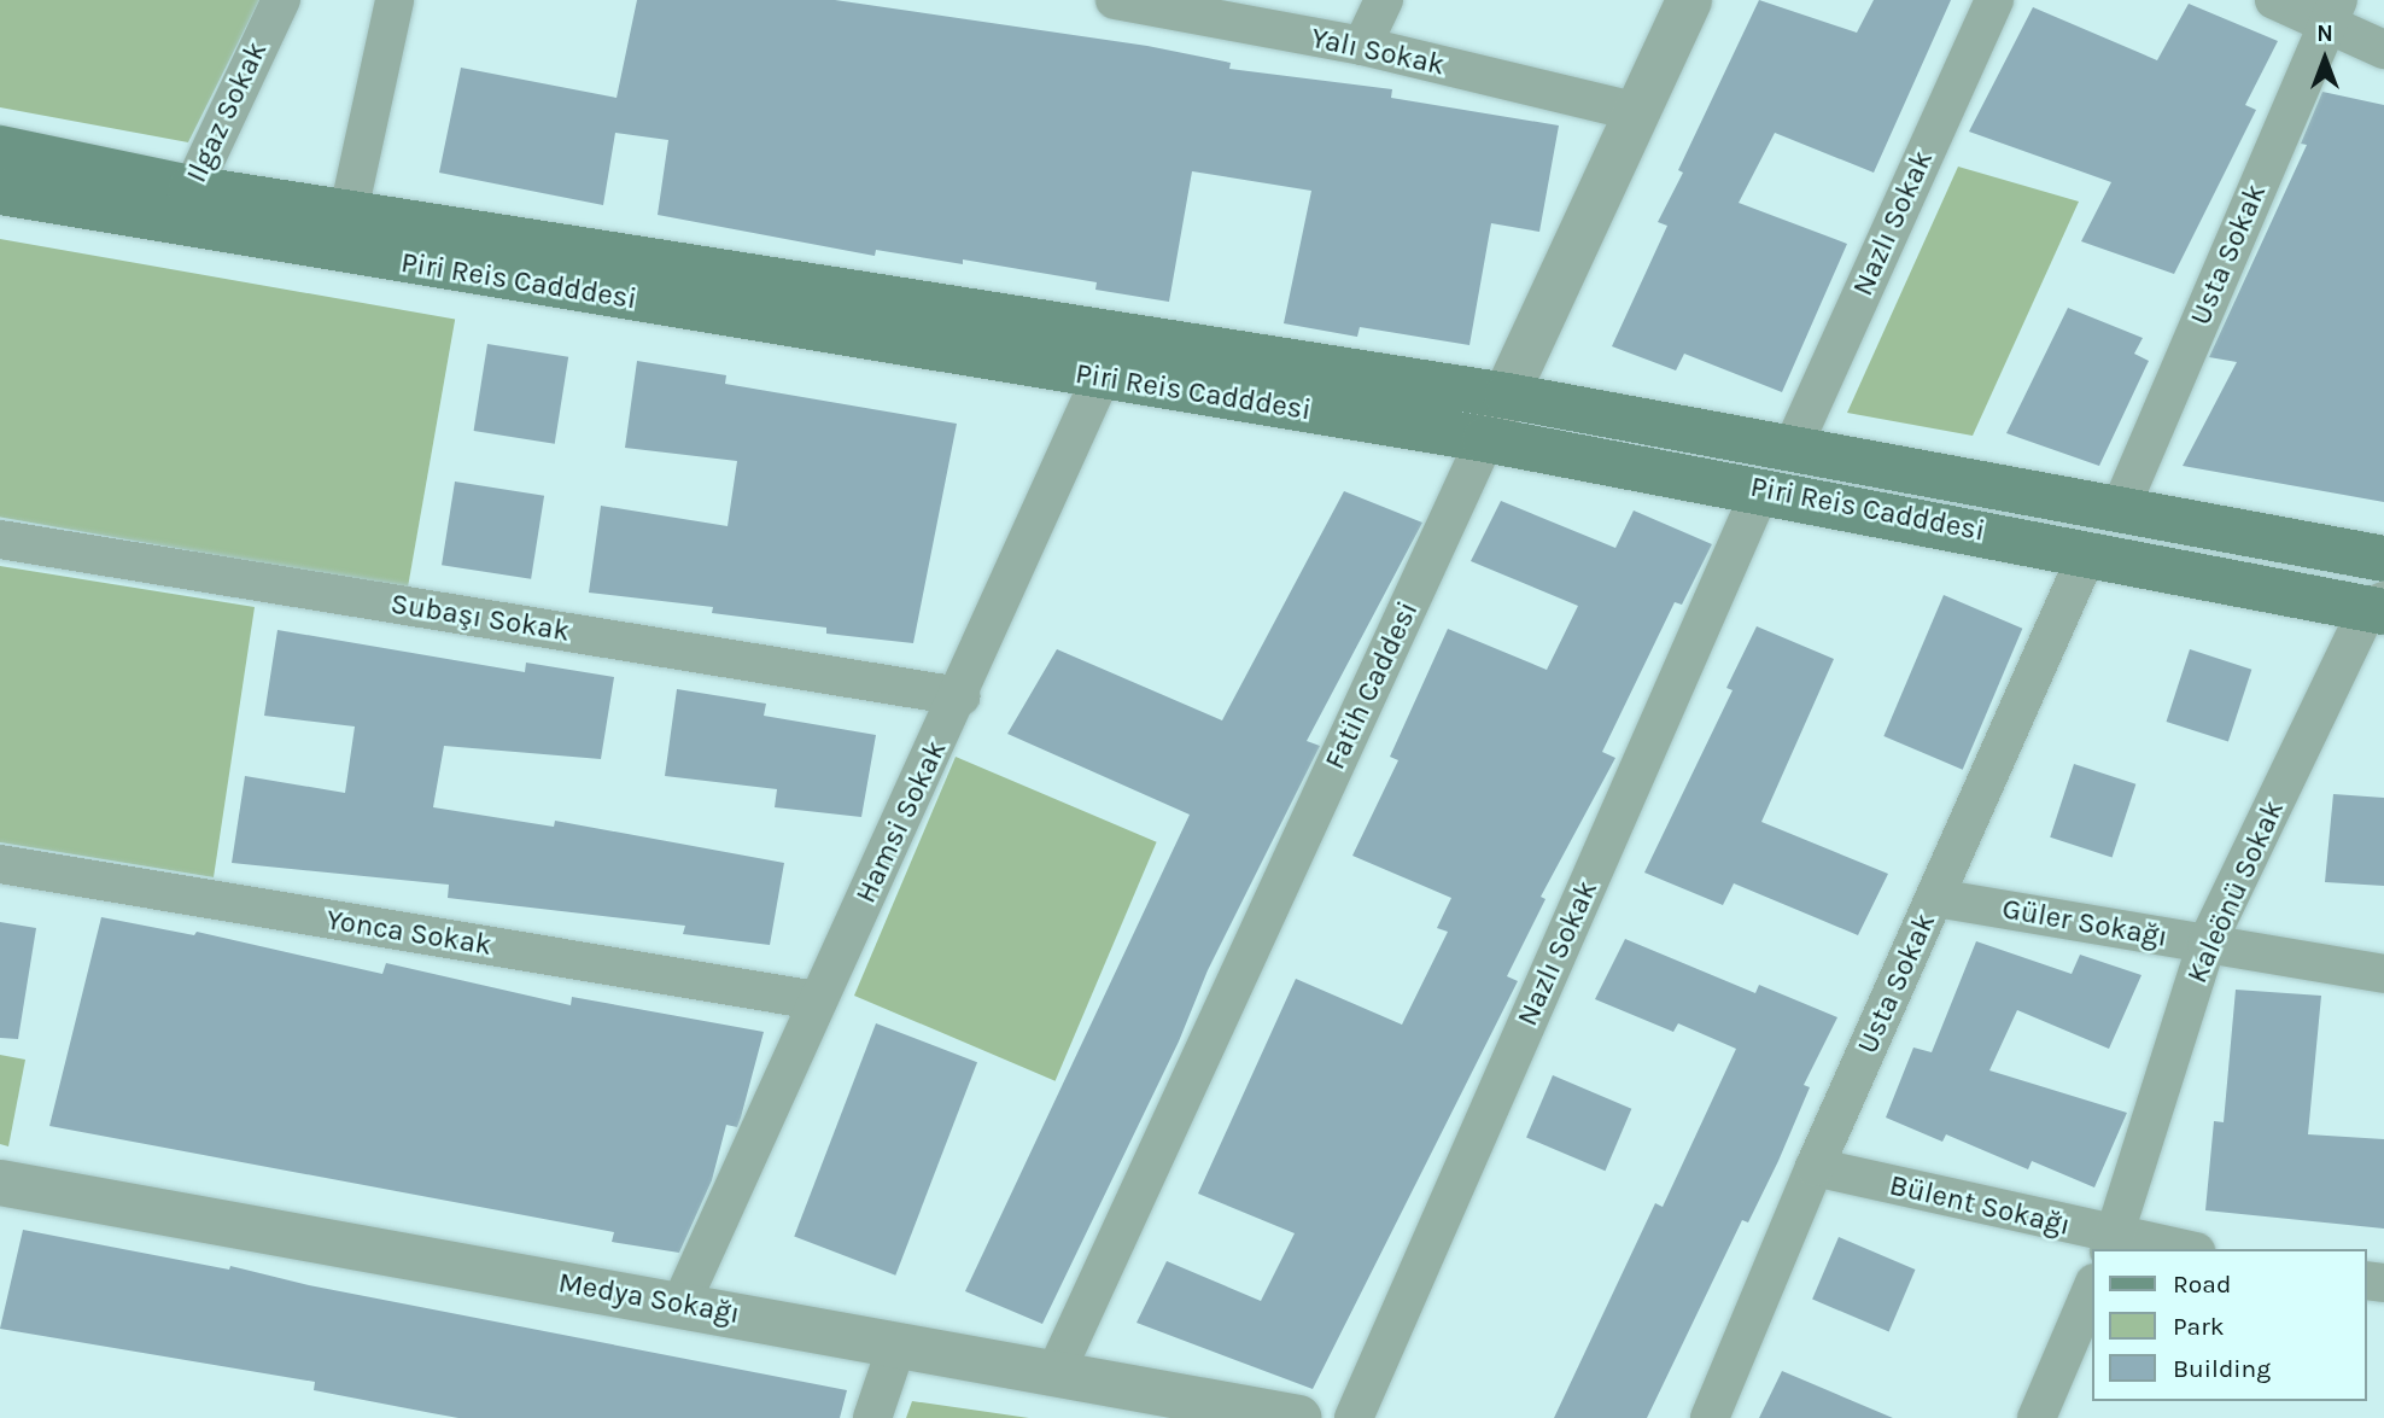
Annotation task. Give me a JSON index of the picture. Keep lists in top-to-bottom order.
{
  "streets": {
    "main road": ["Piri Reis Cadddesi"],
    "street": [
      "Yalı Sokak",
      "Ilgaz Sokak",
      "Nazlı Sokak",
      "Usta Sokak",
      "Subaşı Sokak",
      "Fatih Caddesi",
      "Hamsi Sokak",
      "Kaleönü Sokak",
      "Güler Sokağı",
      "Yonca Sokak",
      "Bülent Sokağı",
      "Medya Sokağı"
    ]
  },
  "crossings": [
    ["Yalı Sokak", "Fatih Caddesi"],
    ["Ilgaz Sokak", "Piri Reis Cadddesi"],
    ["Nazlı Sokak", "Piri Reis Cadddesi"],
    ["Usta Sokak", "Piri Reis Cadddesi"],
    ["Usta Sokak", "Güler Sokağı"],
    ["Usta Sokak", "Bülent Sokağı"],
    ["Piri Reis Cadddesi", "Fatih Caddesi"],
    ["Piri Reis Cadddesi", "Hamsi Sokak"],
    ["Piri Reis Cadddesi", "Kaleönü Sokak"],
    ["Subaşı Sokak", "Hamsi Sokak"],
    ["Fatih Caddesi", "Medya Sokağı"],
    ["Hamsi Sokak", "Yonca Sokak"],
    ["Hamsi Sokak", "Medya Sokağı"],
    ["Kaleönü Sokak", "Güler Sokağı"],
    ["Kaleönü Sokak", "Bülent Sokağı"]
  ],
  "legend": ["Road", "Park", "Building"],
  "north": "top"
}
